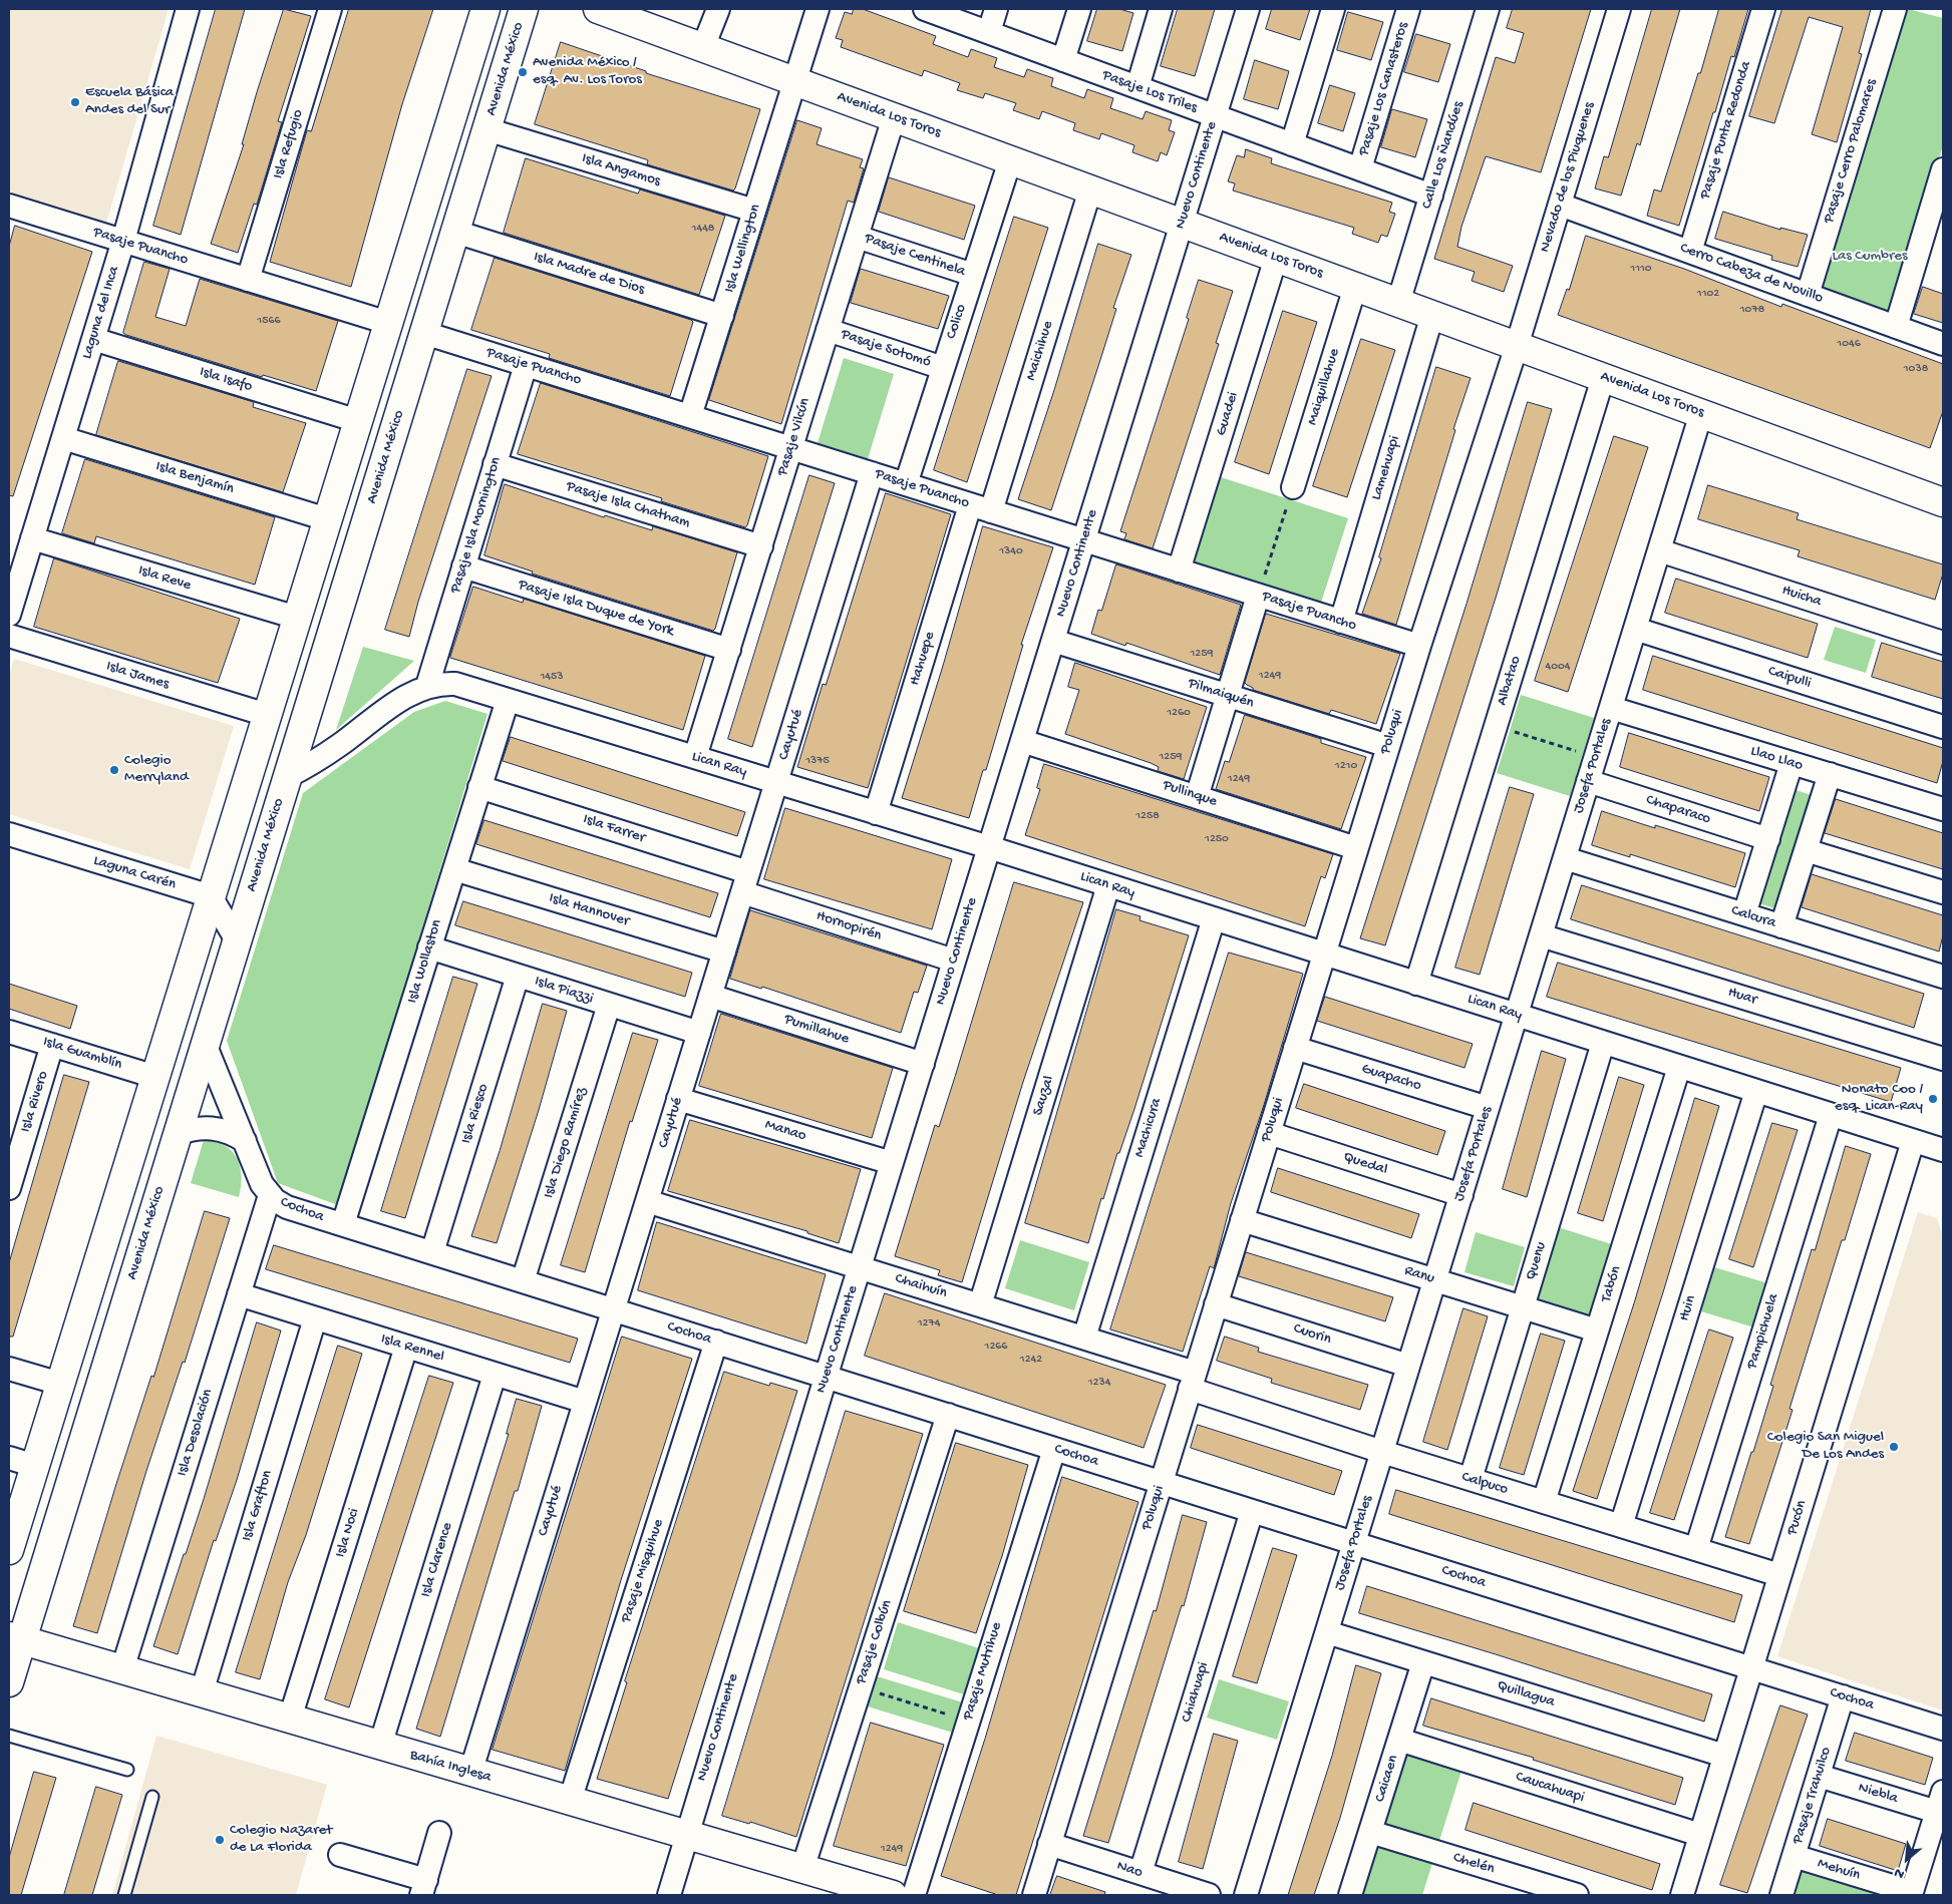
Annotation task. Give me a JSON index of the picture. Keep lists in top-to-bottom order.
{
  "streets": {
    "street": [
      "Avenida México",
      "Pasaje Los Canasteros",
      "Pasaje Los Triles",
      "Avenida Los Toros",
      "Pasaje Punta Redonda",
      "Isla Refugio",
      "Pasaje Cerro Palomares",
      "Calle Los Ñandúes",
      "Isla Angamos",
      "Nuevo Continente",
      "Nevado de los Piuquenes",
      "Pasaje Puancho",
      "Isla Wellington",
      "Pasaje Centinela",
      "Isla Madre de Dios",
      "Cerro Cabeza de Novillo",
      "Laguna del Inca",
      "Colico",
      "Pasaje Sotomó",
      "Maichihue",
      "Isla Isafo",
      "Maiquillahue",
      "Guadei",
      "Pasaje Vilcún",
      "Lamehuapi",
      "Isla Benjamín",
      "Pasaje Isla Chatham",
      "Pasaje Isla Mornington",
      "Isla Reve",
      "Huicha",
      "Pasaje Isla Duque de York",
      "Hahuepe",
      "Isla James",
      "Caipulli",
      "Albatao",
      "Pilmaiquén",
      "Poluqui",
      "Cayutué",
      "Llao Llao",
      "Lican Ray",
      "Josefa Portales",
      "Pullinque",
      "Chaparaco",
      "Isla Farrer",
      "Laguna Carén",
      "Isla Hannover",
      "Calcura",
      "Hornopirén",
      "Isla Wollaston",
      "Isla Piazzi",
      "Huar",
      "Pumillahue",
      "Isla Guamblín",
      "Guapacho",
      "Sauzal",
      "Isla Rivero",
      "Isla Riesco",
      "Machicura",
      "Manao",
      "Isla Diego Ramírez",
      "Quedal",
      "Cochoa",
      "Quenu",
      "Ranu",
      "Tabón",
      "Chaihuín",
      "Huin",
      "Pampichuela",
      "Cuorin",
      "Isla Rennel",
      "Isla Desolación",
      "Calpuco",
      "Isla Grafton",
      "Pucón",
      "Isla Noci",
      "Isla Clarence",
      "Pasaje Misquihue",
      "Pasaje Colbún",
      "Pasaje Mutrihue",
      "Chiahuapi",
      "Quillagua",
      "Bahía Inglesa",
      "Caicaen",
      "Caucahuapi",
      "Niebla",
      "Pasaje Trahuilco",
      "Chelén",
      "Nao",
      "Mehuín"
    ]
  },
  "crossings": [
    ["Avenida México", "Isla Angamos"],
    ["Avenida México", "Pasaje Puancho"],
    ["Avenida México", "Isla Madre de Dios"],
    ["Avenida México", "Lican Ray"],
    ["Avenida México", "Cochoa"],
    ["Avenida México", "Bahía Inglesa"],
    ["Pasaje Los Canasteros", "Pasaje Los Triles"],
    ["Pasaje Los Triles", "Calle Los Ñandúes"],
    ["Pasaje Los Triles", "Nuevo Continente"],
    ["Avenida Los Toros", "Calle Los Ñandúes"],
    ["Avenida Los Toros", "Nuevo Continente"],
    ["Avenida Los Toros", "Nevado de los Piuquenes"],
    ["Avenida Los Toros", "Isla Wellington"],
    ["Avenida Los Toros", "Colico"],
    ["Avenida Los Toros", "Maichihue"],
    ["Avenida Los Toros", "Maiquillahue"],
    ["Avenida Los Toros", "Guadei"],
    ["Avenida Los Toros", "Pasaje Vilcún"],
    ["Avenida Los Toros", "Lamehuapi"],
    ["Avenida Los Toros", "Albatao"],
    ["Avenida Los Toros", "Poluqui"],
    ["Avenida Los Toros", "Josefa Portales"],
    ["Pasaje Punta Redonda", "Cerro Cabeza de Novillo"],
    ["Isla Refugio", "Pasaje Puancho"],
    ["Pasaje Cerro Palomares", "Cerro Cabeza de Novillo"],
    ["Isla Angamos", "Isla Wellington"],
    ["Nuevo Continente", "Pasaje Puancho"],
    ["Nuevo Continente", "Pilmaiquén"],
    ["Nuevo Continente", "Lican Ray"],
    ["Nuevo Continente", "Pullinque"],
    ["Nuevo Continente", "Hornopirén"],
    ["Nuevo Continente", "Pumillahue"],
    ["Nuevo Continente", "Manao"],
    ["Nuevo Continente", "Cochoa"],
    ["Nuevo Continente", "Chaihuín"],
    ["Nuevo Continente", "Bahía Inglesa"],
    ["Nevado de los Piuquenes", "Cerro Cabeza de Novillo"],
    ["Nevado de los Piuquenes", "Poluqui"],
    ["Pasaje Puancho", "Isla Wellington"],
    ["Pasaje Puancho", "Laguna del Inca"],
    ["Pasaje Puancho", "Colico"],
    ["Pasaje Puancho", "Maichihue"],
    ["Pasaje Puancho", "Guadei"],
    ["Pasaje Puancho", "Pasaje Vilcún"],
    ["Pasaje Puancho", "Lamehuapi"],
    ["Pasaje Puancho", "Pasaje Isla Mornington"],
    ["Pasaje Puancho", "Hahuepe"],
    ["Pasaje Puancho", "Poluqui"],
    ["Pasaje Puancho", "Cayutué"],
    ["Isla Wellington", "Isla Madre de Dios"],
    ["Pasaje Centinela", "Colico"],
    ["Pasaje Centinela", "Pasaje Vilcún"],
    ["Laguna del Inca", "Isla Isafo"],
    ["Laguna del Inca", "Isla Benjamín"],
    ["Laguna del Inca", "Isla Reve"],
    ["Colico", "Pasaje Sotomó"],
    ["Pasaje Sotomó", "Pasaje Vilcún"],
    ["Maichihue", "Hahuepe"],
    ["Pasaje Vilcún", "Pasaje Isla Chatham"],
    ["Pasaje Vilcún", "Pasaje Isla Duque de York"],
    ["Pasaje Vilcún", "Lican Ray"],
    ["Pasaje Isla Chatham", "Pasaje Isla Mornington"],
    ["Pasaje Isla Mornington", "Pasaje Isla Duque de York"],
    ["Pasaje Isla Mornington", "Lican Ray"],
    ["Huicha", "Josefa Portales"],
    ["Hahuepe", "Lican Ray"],
    ["Caipulli", "Josefa Portales"],
    ["Albatao", "Lican Ray"],
    ["Pilmaiquén", "Poluqui"],
    ["Poluqui", "Lican Ray"],
    ["Poluqui", "Pullinque"],
    ["Poluqui", "Guapacho"],
    ["Poluqui", "Quedal"],
    ["Poluqui", "Cochoa"],
    ["Poluqui", "Ranu"],
    ["Poluqui", "Chaihuín"],
    ["Poluqui", "Cuorin"],
    ["Poluqui", "Calpuco"],
    ["Poluqui", "Nao"],
    ["Cayutué", "Lican Ray"],
    ["Cayutué", "Isla Farrer"],
    ["Cayutué", "Isla Hannover"],
    ["Cayutué", "Hornopirén"],
    ["Cayutué", "Isla Piazzi"],
    ["Cayutué", "Pumillahue"],
    ["Cayutué", "Manao"],
    ["Cayutué", "Cochoa"],
    ["Cayutué", "Chaihuín"],
    ["Cayutué", "Isla Rennel"],
    ["Cayutué", "Bahía Inglesa"],
    ["Llao Llao", "Josefa Portales"],
    ["Lican Ray", "Josefa Portales"],
    ["Lican Ray", "Isla Wollaston"],
    ["Lican Ray", "Sauzal"],
    ["Lican Ray", "Machicura"],
    ["Lican Ray", "Quenu"],
    ["Lican Ray", "Tabón"],
    ["Lican Ray", "Huin"],
    ["Lican Ray", "Pampichuela"],
    ["Lican Ray", "Pucón"],
    ["Josefa Portales", "Chaparaco"],
    ["Josefa Portales", "Calcura"],
    ["Josefa Portales", "Huar"],
    ["Josefa Portales", "Guapacho"],
    ["Josefa Portales", "Quedal"],
    ["Josefa Portales", "Cochoa"],
    ["Josefa Portales", "Ranu"],
    ["Josefa Portales", "Cuorin"],
    ["Josefa Portales", "Calpuco"],
    ["Josefa Portales", "Quillagua"],
    ["Isla Farrer", "Hornopirén"],
    ["Isla Farrer", "Isla Wollaston"],
    ["Isla Hannover", "Isla Wollaston"],
    ["Isla Wollaston", "Isla Piazzi"],
    ["Isla Wollaston", "Cochoa"],
    ["Isla Piazzi", "Isla Riesco"],
    ["Isla Piazzi", "Isla Diego Ramírez"],
    ["Isla Guamblín", "Isla Rivero"],
    ["Sauzal", "Chaihuín"],
    ["Isla Riesco", "Cochoa"],
    ["Machicura", "Chaihuín"],
    ["Isla Diego Ramírez", "Cochoa"],
    ["Cochoa", "Isla Desolación"],
    ["Cochoa", "Pucón"],
    ["Cochoa", "Pasaje Misquihue"],
    ["Cochoa", "Pasaje Colbún"],
    ["Cochoa", "Pasaje Mutrihue"],
    ["Cochoa", "Chiahuapi"],
    ["Cochoa", "Pasaje Trahuilco"],
    ["Quenu", "Ranu"],
    ["Quenu", "Calpuco"],
    ["Ranu", "Tabón"],
    ["Tabón", "Calpuco"],
    ["Chaihuín", "Calpuco"],
    ["Huin", "Calpuco"],
    ["Pampichuela", "Calpuco"],
    ["Isla Rennel", "Isla Desolación"],
    ["Isla Rennel", "Isla Grafton"],
    ["Isla Rennel", "Isla Noci"],
    ["Isla Rennel", "Isla Clarence"],
    ["Isla Desolación", "Bahía Inglesa"],
    ["Calpuco", "Pucón"],
    ["Isla Grafton", "Bahía Inglesa"],
    ["Pucón", "Quillagua"],
    ["Pucón", "Caucahuapi"],
    ["Isla Noci", "Bahía Inglesa"],
    ["Isla Clarence", "Bahía Inglesa"],
    ["Pasaje Misquihue", "Bahía Inglesa"],
    ["Pasaje Colbún", "Bahía Inglesa"],
    ["Chiahuapi", "Nao"],
    ["Quillagua", "Caicaen"],
    ["Caicaen", "Caucahuapi"],
    ["Caicaen", "Chelén"],
    ["Niebla", "Pasaje Trahuilco"],
    ["Pasaje Trahuilco", "Mehuín"]
  ],
  "parks": ["Las Cumbres"],
  "places": [
    "Avenida México / esq. Av. Los Toros",
    "Escuela Básica Andes del Sur",
    "Colegio Merryland",
    "Nonato Coo / esq. Lican-Ray",
    "Colegio San Miguel De Los Andes",
    "Colegio Nazaret de La Florida"
  ],
  "house_numbers": [
    "1448",
    "1110",
    "1102",
    "1078",
    "1566",
    "1046",
    "1038",
    "1340",
    "1259",
    "4004",
    "1249",
    "1453",
    "1260",
    "1259",
    "1375",
    "1210",
    "1249",
    "1258",
    "1250",
    "1274",
    "1266",
    "1242",
    "1234",
    "1249"
  ],
  "north": "bottom left"
}
